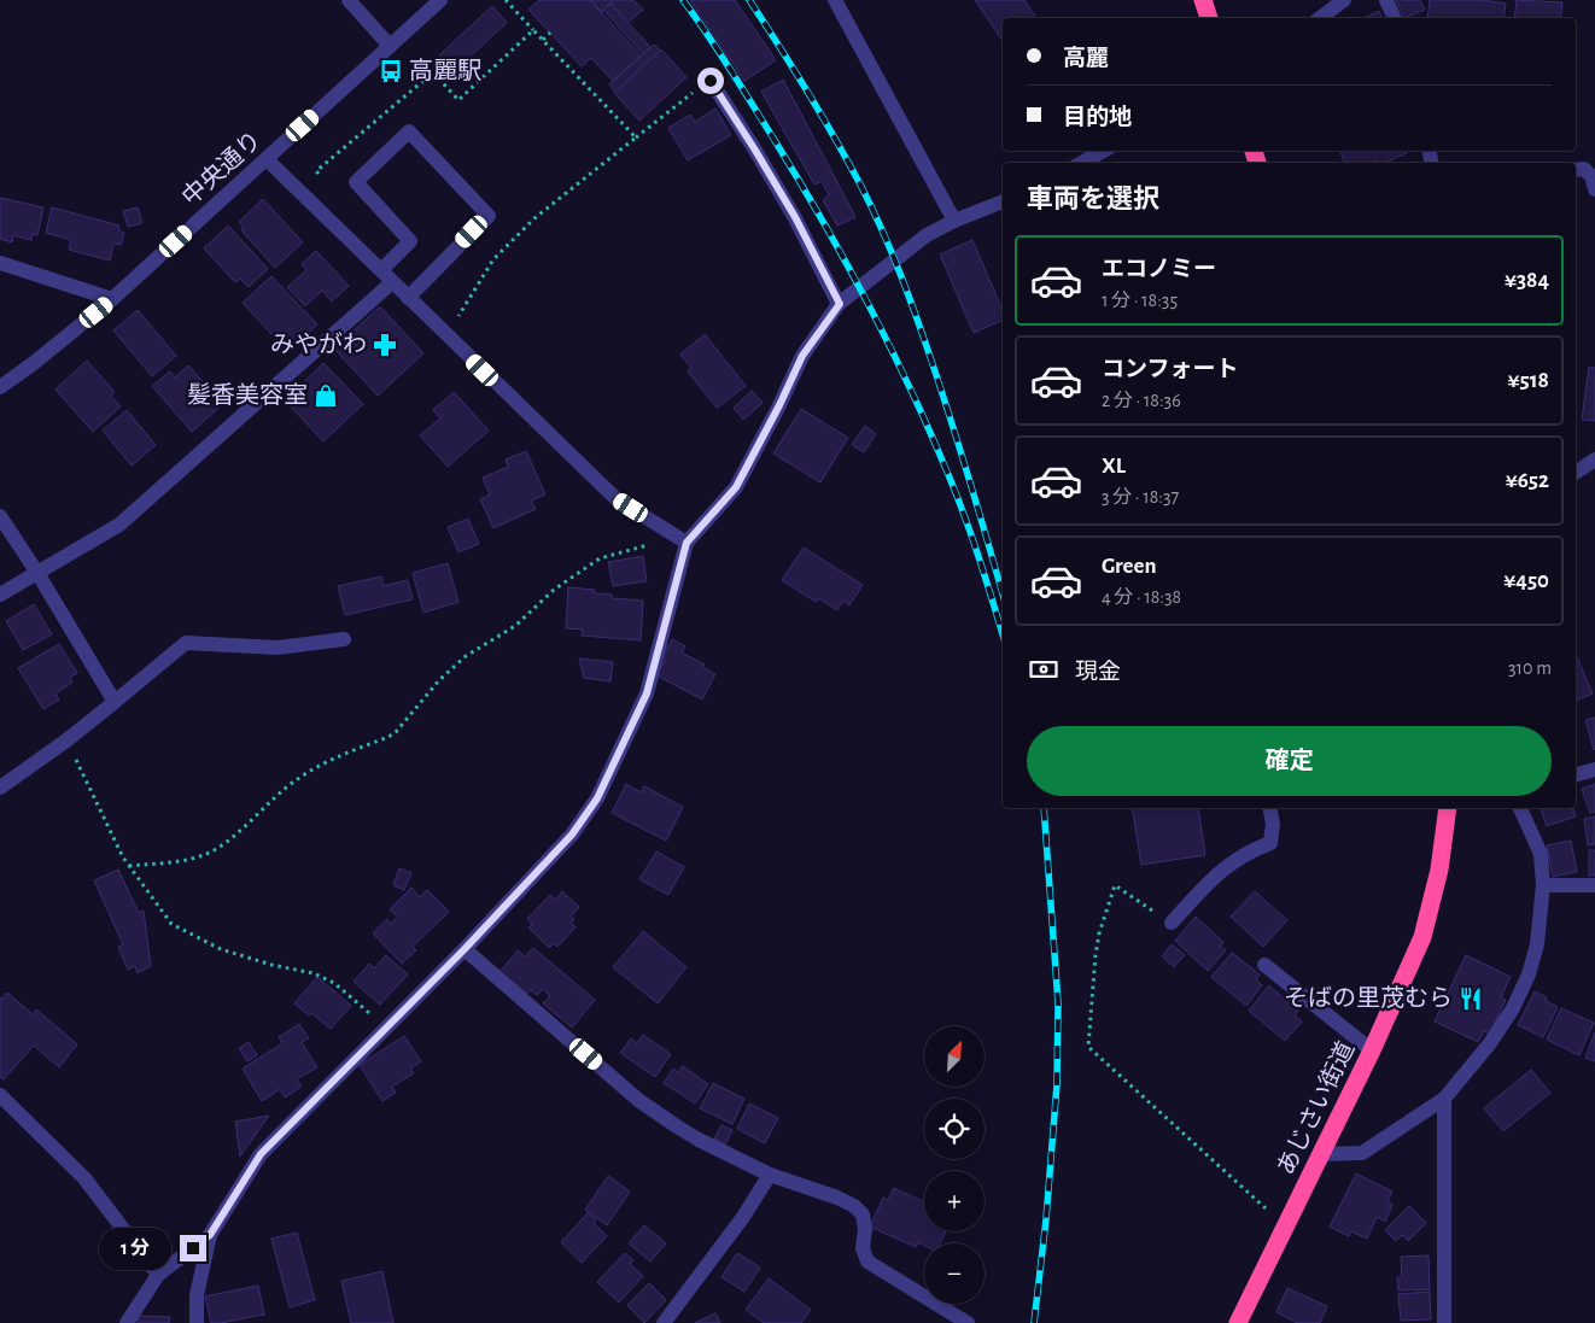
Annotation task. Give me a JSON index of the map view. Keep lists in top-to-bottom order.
{
  "streets": {
    "highway": ["あじさい街道"],
    "street": ["中央通り"]
  },
  "places": {
    "bus stop": ["高麗駅"],
    "pharmacy": ["みやがわ"],
    "shop": ["髪香美容室"],
    "restaurant": ["そばの里茂むら"]
  },
  "north": "top right",
  "page": {
    "banner": ["高麗", "目的地"],
    "heading": "車両を選択",
    "list": [
      {
        "name": "エコノミー",
        "note": "1 分 · 18:35",
        "value": "¥384"
      },
      {
        "name": "コンフォート",
        "note": "2 分 · 18:36",
        "value": "¥518"
      },
      {
        "name": "XL",
        "note": "3 分 · 18:37",
        "value": "¥652"
      },
      {
        "name": "Green",
        "note": "4 分 · 18:38",
        "value": "¥450"
      }
    ],
    "pay": ["現金", "310 m"],
    "buttons": "確定",
    "map_buttons": ["+", "−"],
    "bubble": "1 分"
  }
}
